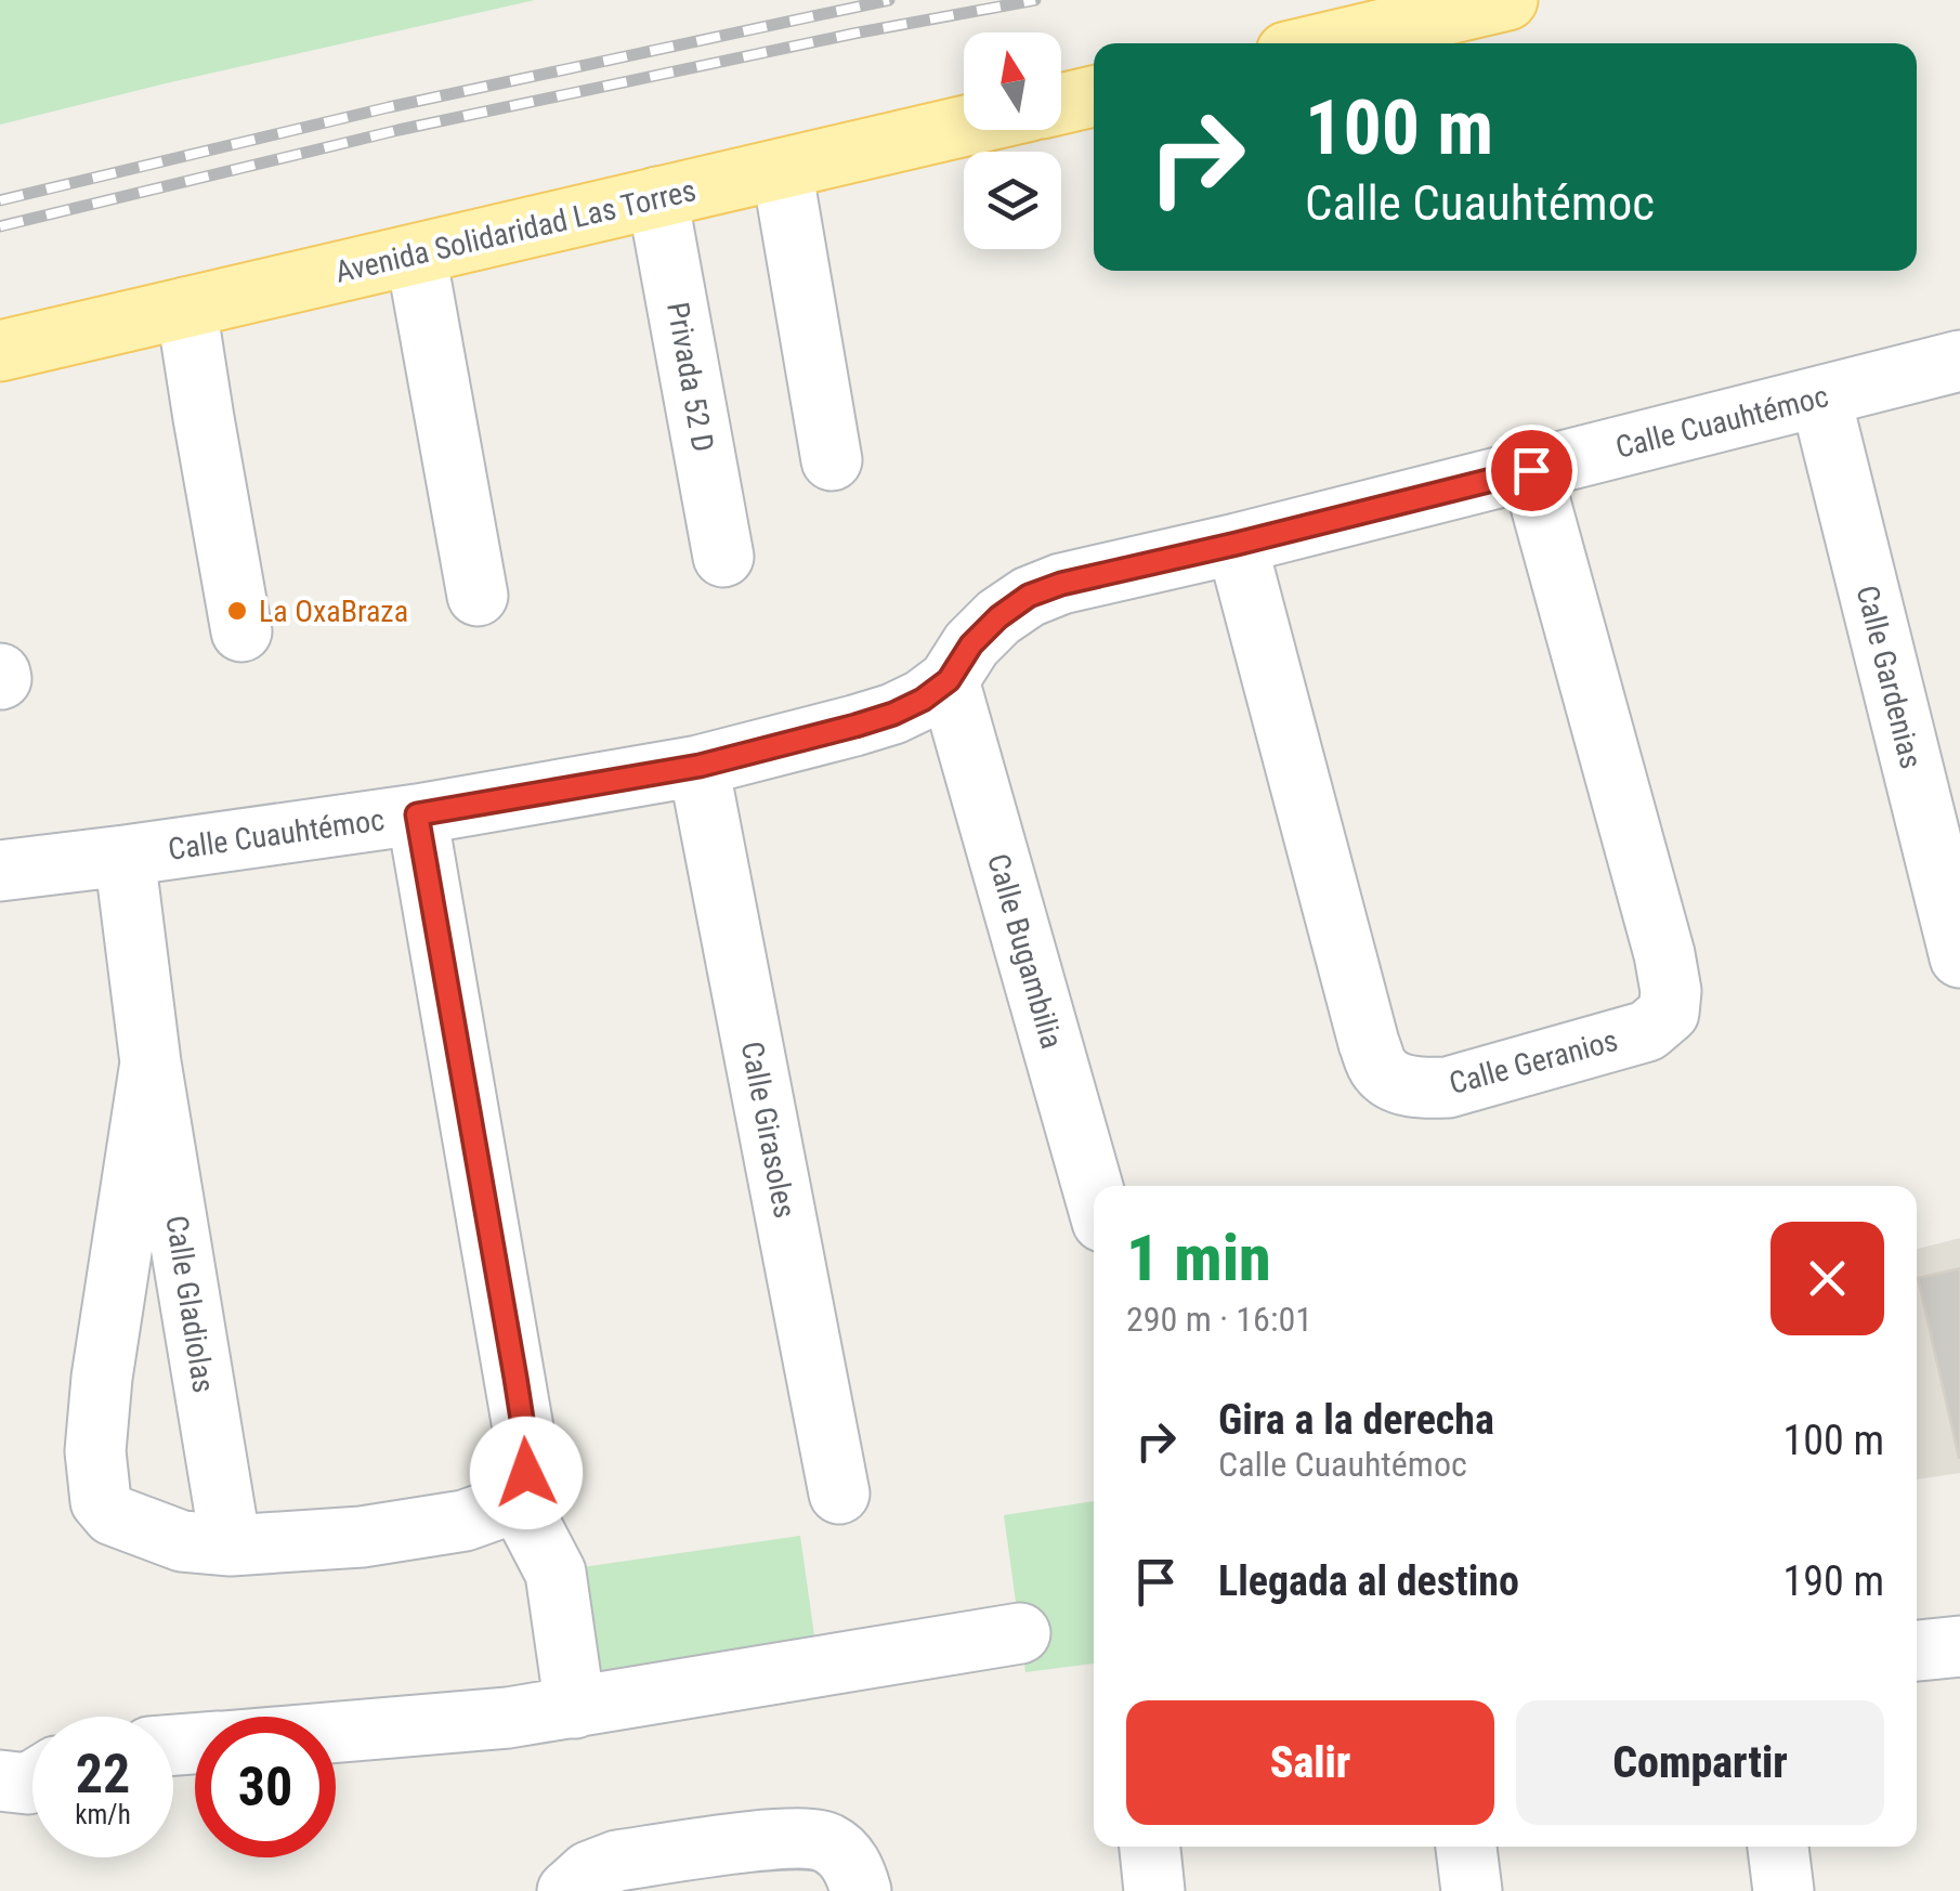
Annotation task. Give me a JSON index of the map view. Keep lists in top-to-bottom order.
{
  "streets": {
    "main road": ["Avenida Solidaridad Las Torres"],
    "street": [
      "Privada 52 D",
      "Calle Cuauhtémoc",
      "Calle Gardenias",
      "Calle Bugambilia",
      "Calle Geranios",
      "Calle Girasoles",
      "Calle Gladiolas"
    ]
  },
  "crossings": [
    ["Avenida Solidaridad Las Torres", "Privada 52 D"],
    ["Calle Cuauhtémoc", "Calle Gardenias"],
    ["Calle Cuauhtémoc", "Calle Bugambilia"],
    ["Calle Cuauhtémoc", "Calle Geranios"],
    ["Calle Cuauhtémoc", "Calle Girasoles"],
    ["Calle Cuauhtémoc", "Calle Gladiolas"]
  ],
  "places": ["La OxaBraza"],
  "north": "top",
  "page": {
    "turn": ["100 m", "Calle Cuauhtémoc"],
    "heading": ["1 min", "290 m · 16:01"],
    "list": [
      {
        "name": "Gira a la derecha",
        "note": "Calle Cuauhtémoc",
        "value": "100 m"
      },
      {
        "name": "Llegada al destino",
        "value": "190 m"
      }
    ],
    "buttons": ["Salir", "Compartir"],
    "speed": "22 km/h",
    "limit": "30"
  }
}
